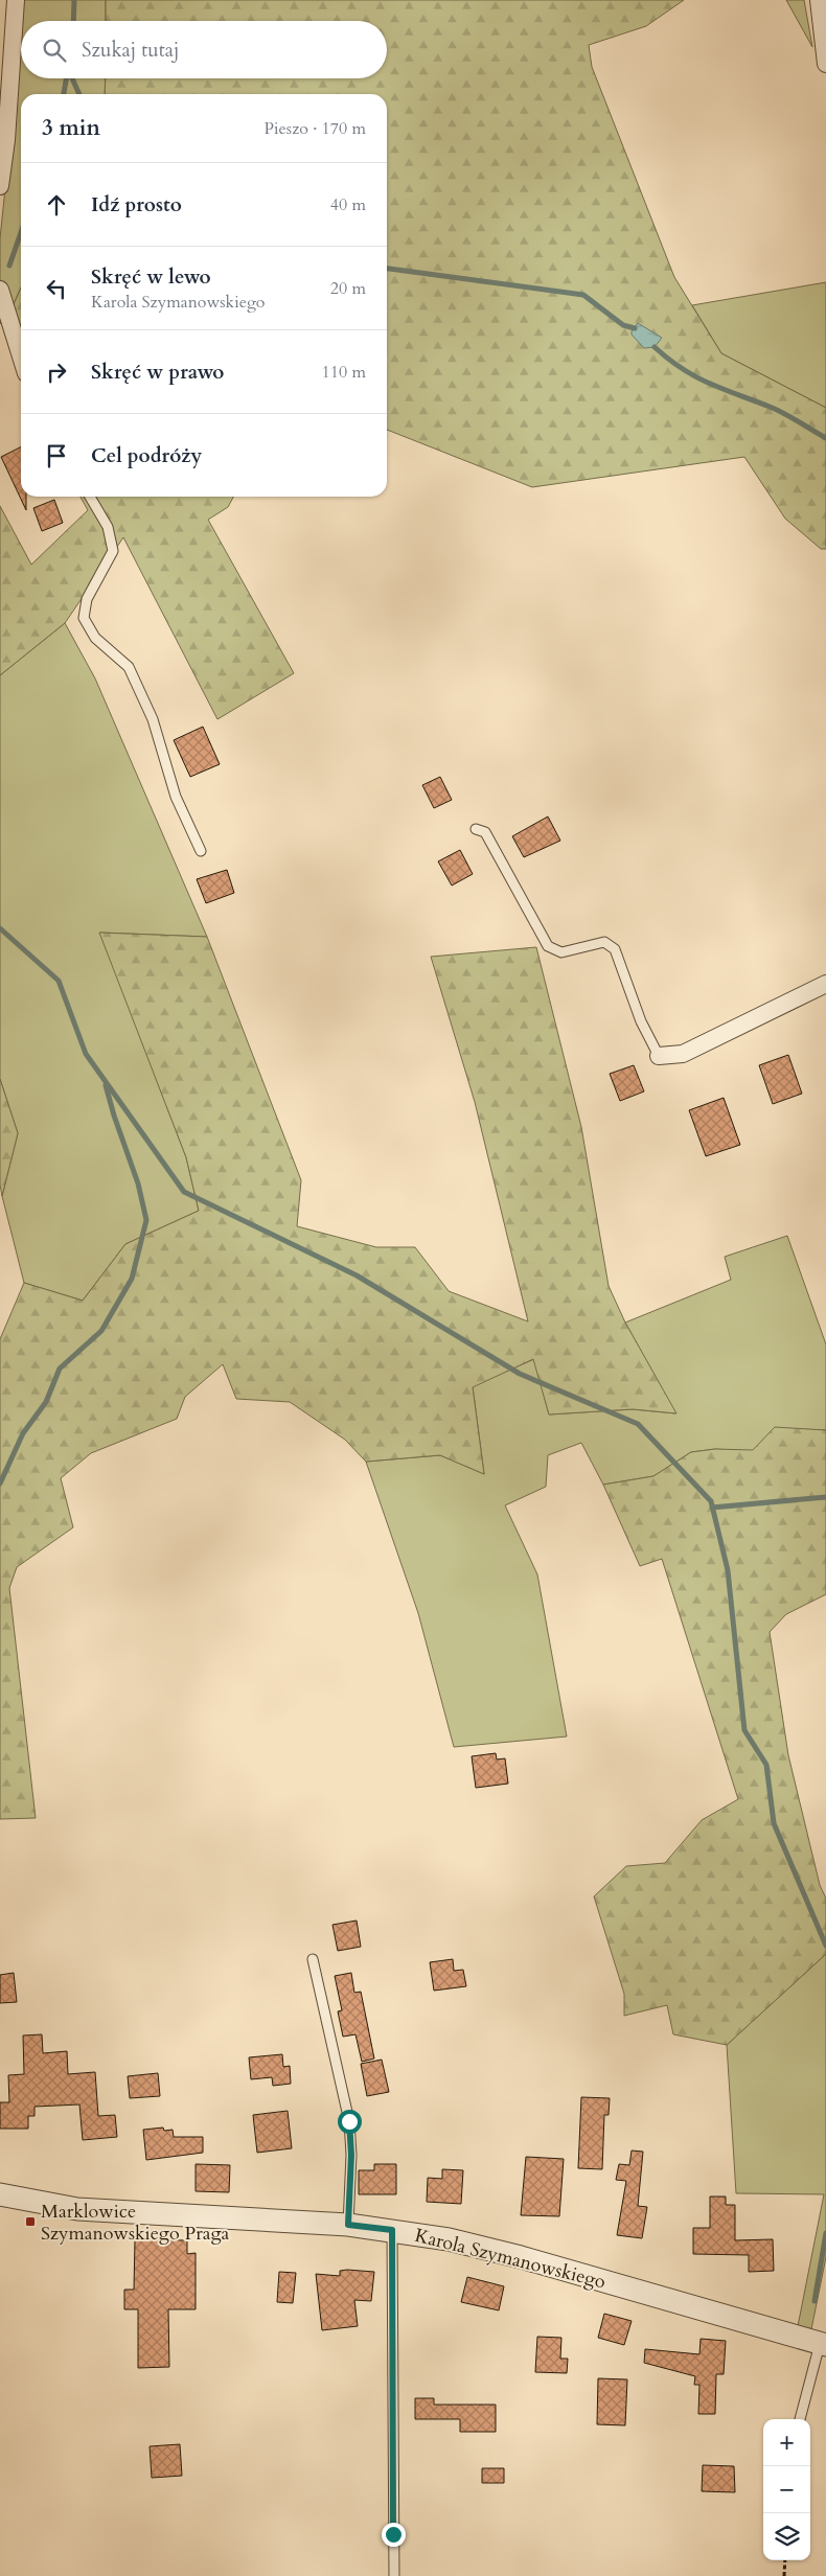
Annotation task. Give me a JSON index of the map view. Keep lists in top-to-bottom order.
{
  "streets": {
    "street": ["Karola Szymanowskiego"]
  },
  "places": {
    "transit": ["Marklowice Szymanowskiego Praga"]
  },
  "page": {
    "search": "Szukaj tutaj",
    "heading": ["3 min", "Pieszo · 170 m"],
    "list": [
      ["Idź prosto", "40 m"],
      ["Skręć w lewo", "Karola Szymanowskiego", "20 m"],
      ["Skręć w prawo", "110 m"],
      "Cel podróży"
    ],
    "map_buttons": ["+", "−"]
  }
}
